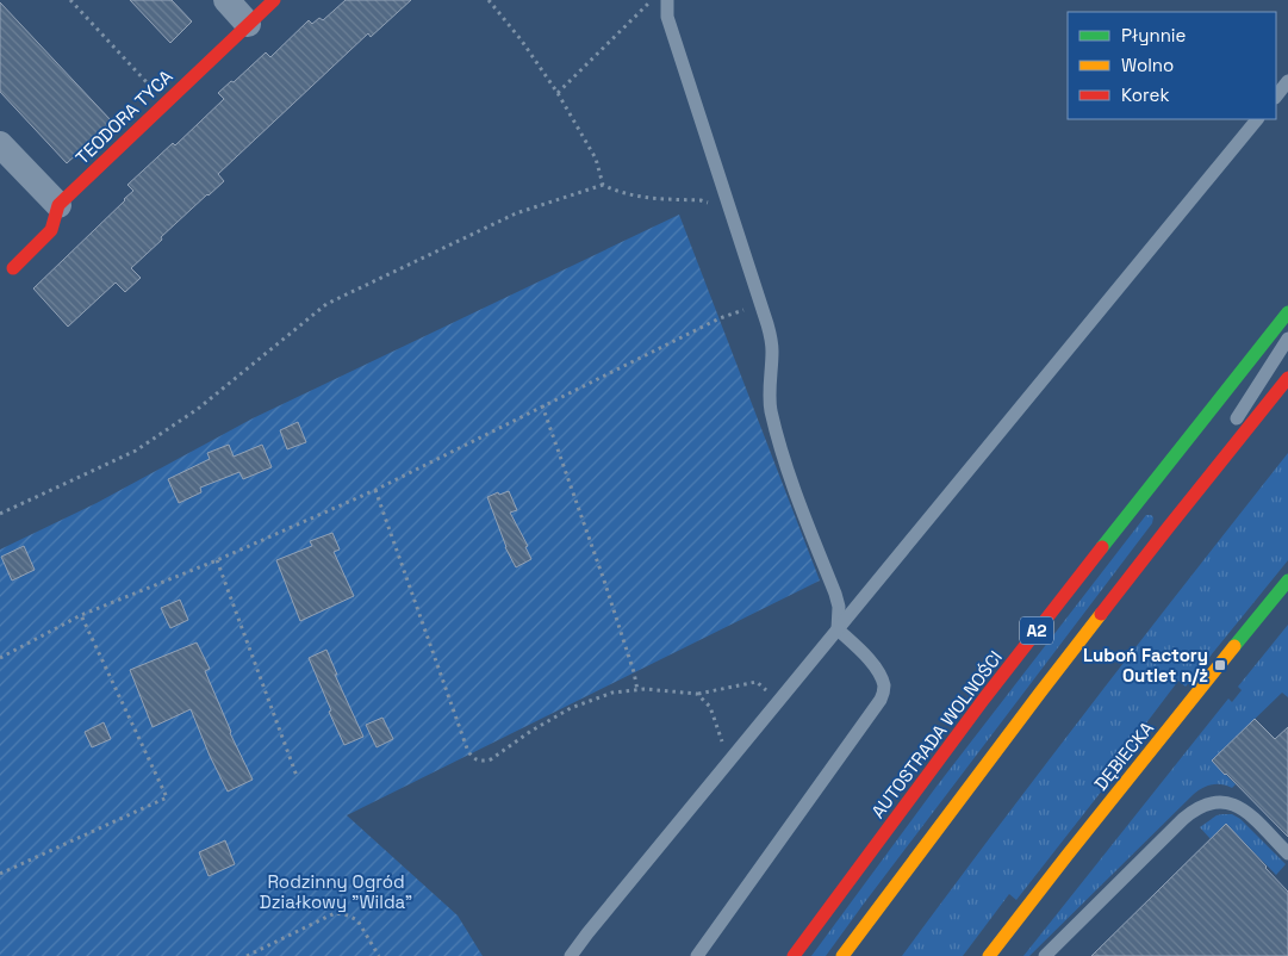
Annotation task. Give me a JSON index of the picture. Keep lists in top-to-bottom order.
{
  "streets": {
    "main road": [
      "TEODORA TYCA",
      "A2",
      "AUTOSTRADA WOLNOŚCI",
      "DĘBIECKA"
    ]
  },
  "parks": ["Rodzinny Ogród Działkowy \"Wilda\""],
  "places": {
    "transit": ["Luboń Factory Outlet n/ż"]
  },
  "legend": ["Płynnie", "Wolno", "Korek"]
}
